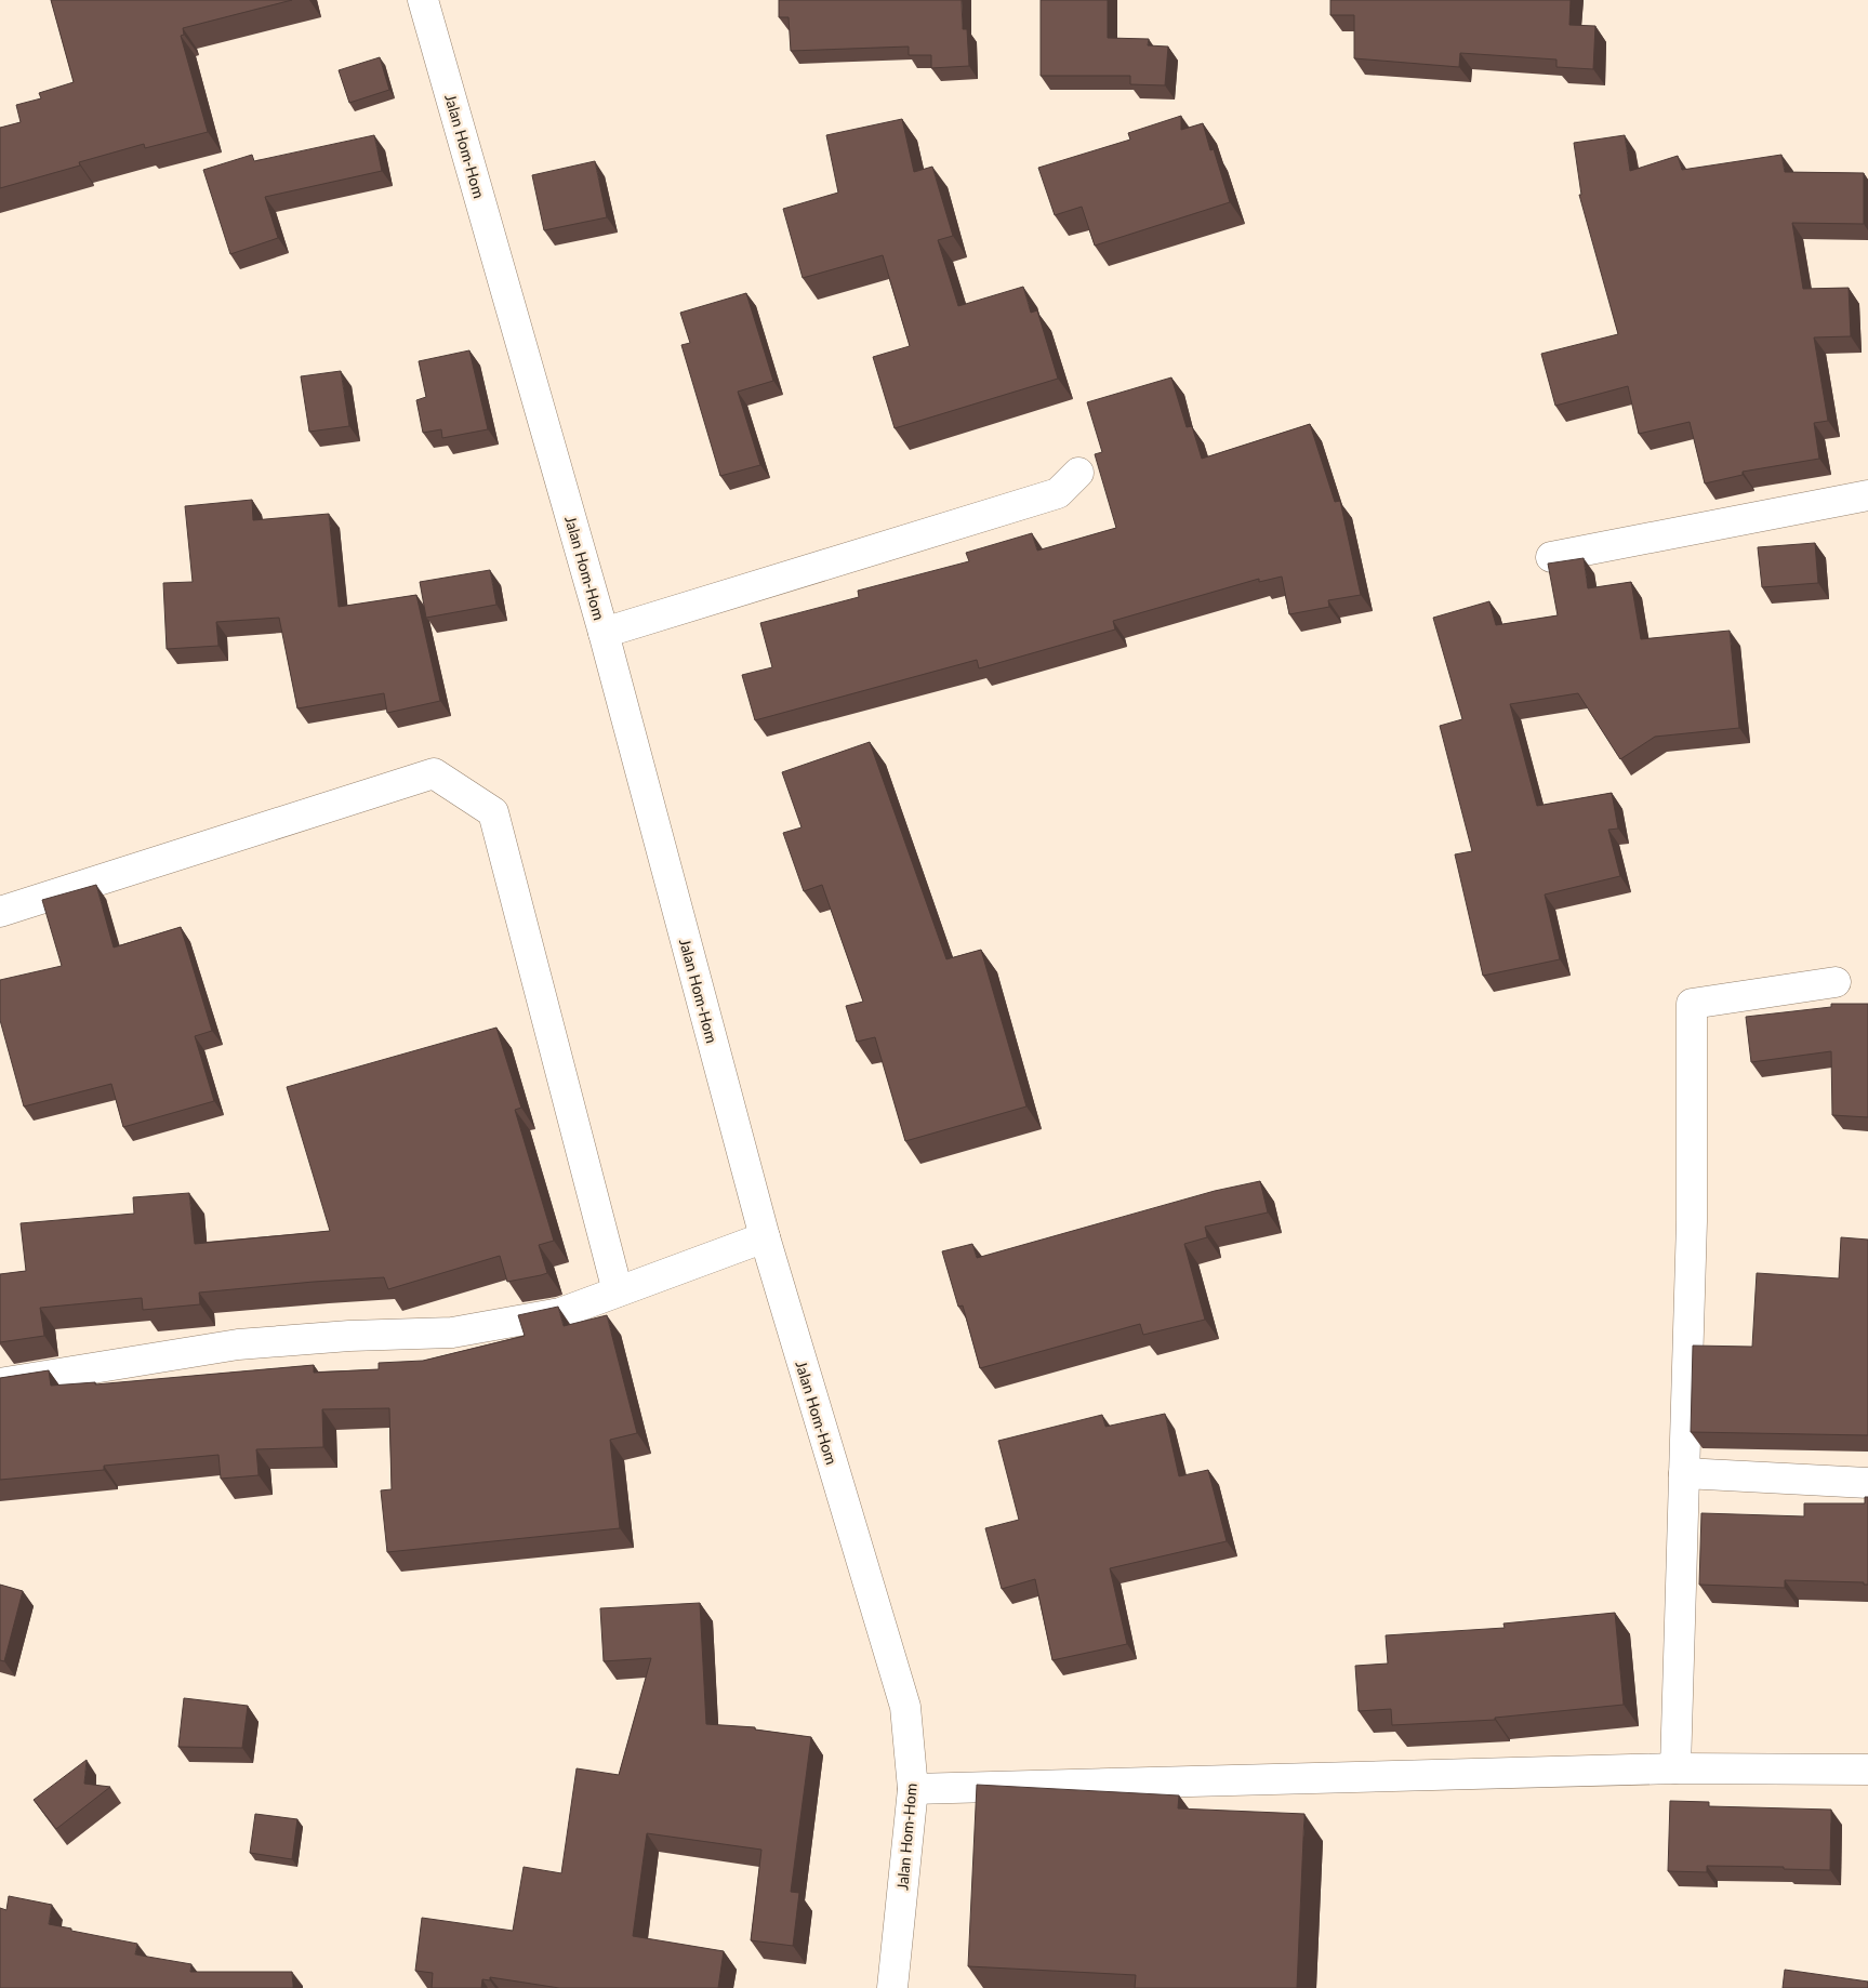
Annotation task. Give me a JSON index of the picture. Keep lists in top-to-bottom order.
{
  "streets": {
    "main road": ["Jalan Hom-Hom"]
  }
}
